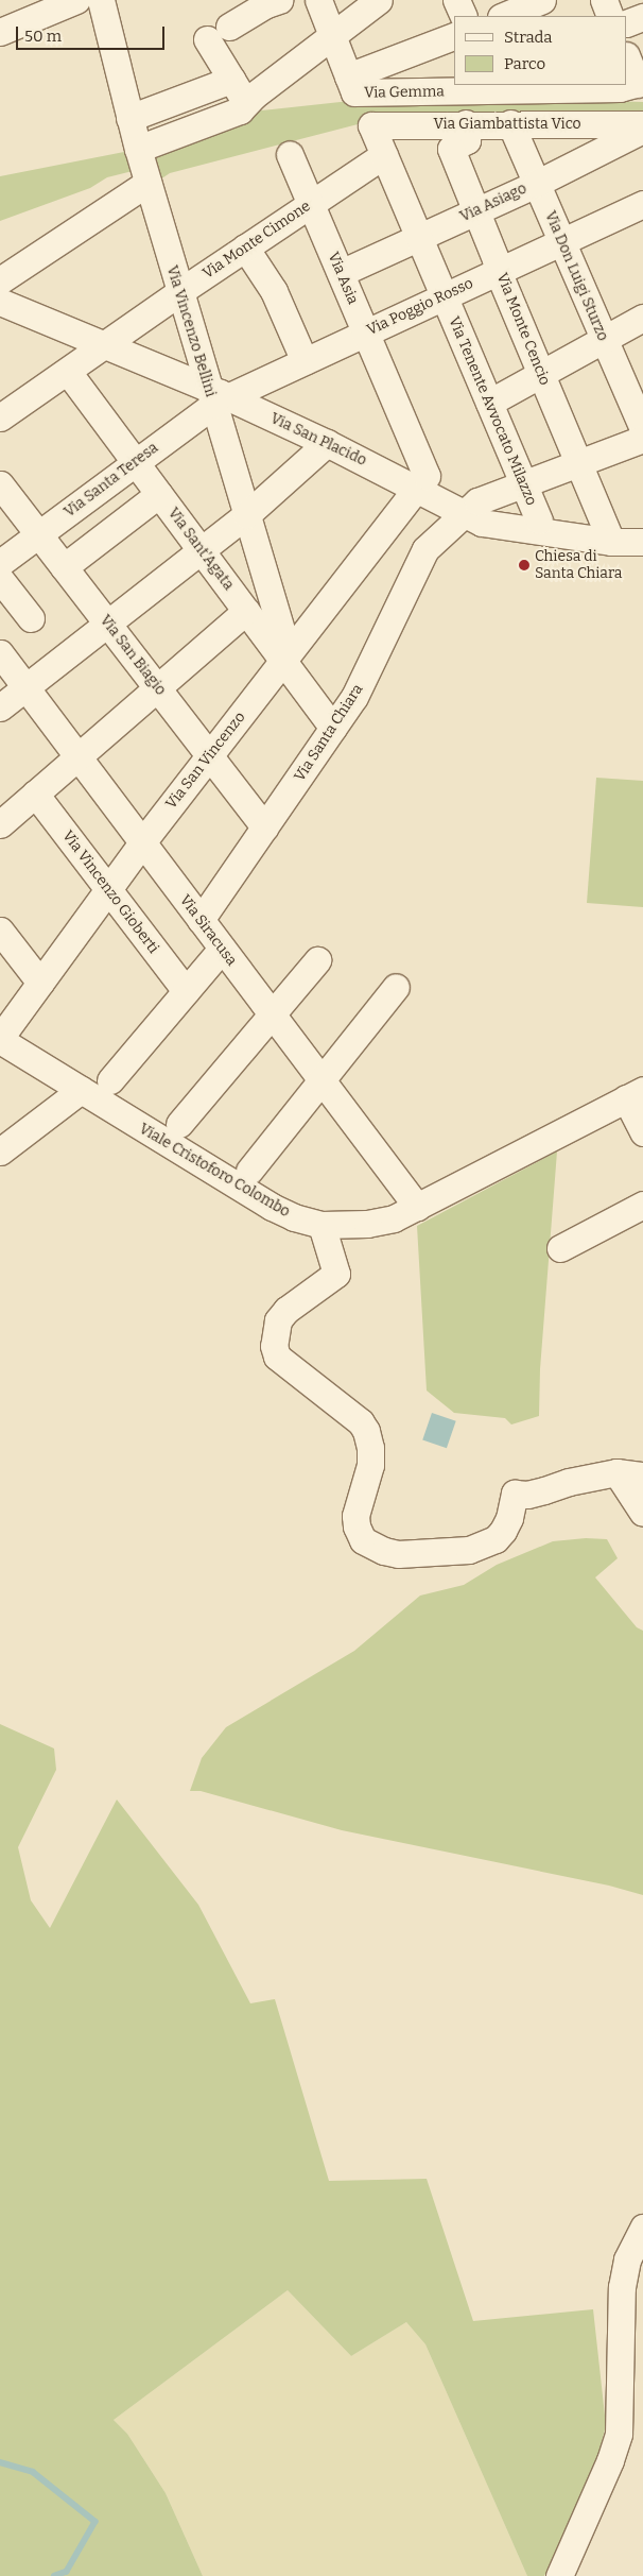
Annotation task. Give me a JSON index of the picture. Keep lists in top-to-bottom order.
{
  "streets": {
    "street": [
      "Via Gemma",
      "Via Giambattista Vico",
      "Via Asiago",
      "Via Monte Cimone",
      "Via Don Luigi Sturzo",
      "Via Asia",
      "Via Poggio Rosso",
      "Via Monte Cencio",
      "Via Vincenzo Bellini",
      "Via Tenente Avvocato Milazzo",
      "Via San Placido",
      "Via Santa Teresa",
      "Via Sant'Agata",
      "Via San Biagio",
      "Via Santa Chiara",
      "Via San Vincenzo",
      "Via Vincenzo Gioberti",
      "Via Siracusa",
      "Viale Cristoforo Colombo"
    ]
  },
  "crossings": [
    ["Via Giambattista Vico", "Via Don Luigi Sturzo"],
    ["Via Giambattista Vico", "Via Monte Cencio"],
    ["Via Giambattista Vico", "Via Tenente Avvocato Milazzo"],
    ["Via Asiago", "Via Don Luigi Sturzo"],
    ["Via Asiago", "Via Asia"],
    ["Via Asiago", "Via Monte Cencio"],
    ["Via Asiago", "Via Tenente Avvocato Milazzo"],
    ["Via Monte Cimone", "Via Asia"],
    ["Via Monte Cimone", "Via Vincenzo Bellini"],
    ["Via Monte Cimone", "Via Tenente Avvocato Milazzo"],
    ["Via Monte Cimone", "Via San Placido"],
    ["Via Monte Cimone", "Via Sant'Agata"],
    ["Via Don Luigi Sturzo", "Via Poggio Rosso"],
    ["Via Asia", "Via Poggio Rosso"],
    ["Via Asia", "Via San Placido"],
    ["Via Asia", "Via San Vincenzo"],
    ["Via Poggio Rosso", "Via Monte Cencio"],
    ["Via Poggio Rosso", "Via Vincenzo Bellini"],
    ["Via Poggio Rosso", "Via Tenente Avvocato Milazzo"],
    ["Via Poggio Rosso", "Via San Placido"],
    ["Via Poggio Rosso", "Via Santa Teresa"],
    ["Via Monte Cencio", "Via San Placido"],
    ["Via Monte Cencio", "Via Santa Chiara"],
    ["Via Vincenzo Bellini", "Via San Placido"],
    ["Via Vincenzo Bellini", "Via Santa Teresa"],
    ["Via Vincenzo Bellini", "Via Sant'Agata"],
    ["Via Vincenzo Bellini", "Via San Vincenzo"],
    ["Via Tenente Avvocato Milazzo", "Via Santa Chiara"],
    ["Via San Placido", "Via Santa Teresa"],
    ["Via San Placido", "Via Santa Chiara"],
    ["Via San Placido", "Via San Vincenzo"],
    ["Via Santa Teresa", "Via Sant'Agata"],
    ["Via Santa Teresa", "Via San Biagio"],
    ["Via Sant'Agata", "Via Santa Chiara"],
    ["Via Sant'Agata", "Via San Vincenzo"],
    ["Via San Biagio", "Via Santa Chiara"],
    ["Via San Biagio", "Via San Vincenzo"],
    ["Via Santa Chiara", "Via Siracusa"],
    ["Via San Vincenzo", "Via Vincenzo Gioberti"],
    ["Via San Vincenzo", "Via Siracusa"],
    ["Via San Vincenzo", "Viale Cristoforo Colombo"],
    ["Via Siracusa", "Viale Cristoforo Colombo"]
  ],
  "places": ["Chiesa di Santa Chiara"],
  "legend": ["Strada", "Parco"],
  "scale_bar": "50 m"
}
